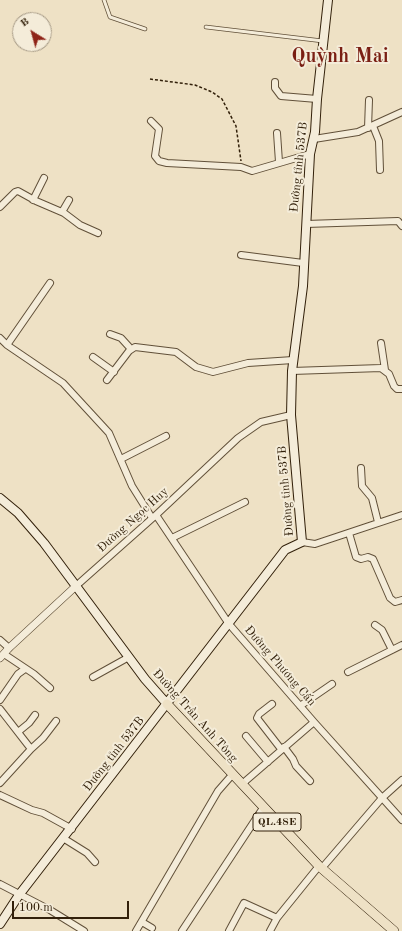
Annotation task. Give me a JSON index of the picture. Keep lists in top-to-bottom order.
{
  "streets": {
    "main road": ["Đường tỉnh 537B", "Đường Trần Anh Tông", "QL.48E"],
    "street": ["Đường Ngọc Huy", "Đường Phương Cấn"]
  },
  "crossings": [
    ["Đường tỉnh 537B", "Đường Ngọc Huy"],
    ["Đường tỉnh 537B", "Đường Phương Cấn"],
    ["Đường tỉnh 537B", "Đường Trần Anh Tông"],
    ["Đường Ngọc Huy", "Đường Phương Cấn"],
    ["Đường Ngọc Huy", "Đường Trần Anh Tông"]
  ],
  "districts": ["Quỳnh Mai"],
  "scale_bar": "100 m",
  "north": "top left"
}
